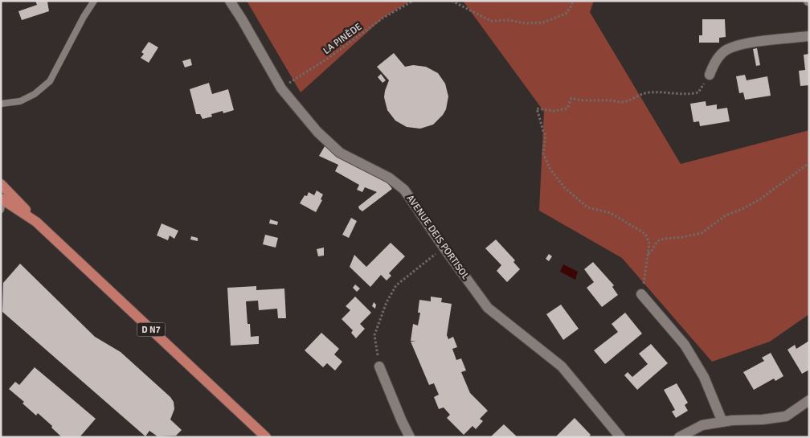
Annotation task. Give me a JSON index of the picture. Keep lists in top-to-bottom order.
{
  "streets": {
    "main road": ["D N7"],
    "street": ["AVENUE DEIS PORTISOL"],
    "path": ["LA PINÈDE"]
  },
  "crossings": [
    ["LA PINÈDE", "AVENUE DEIS PORTISOL"]
  ]
}
